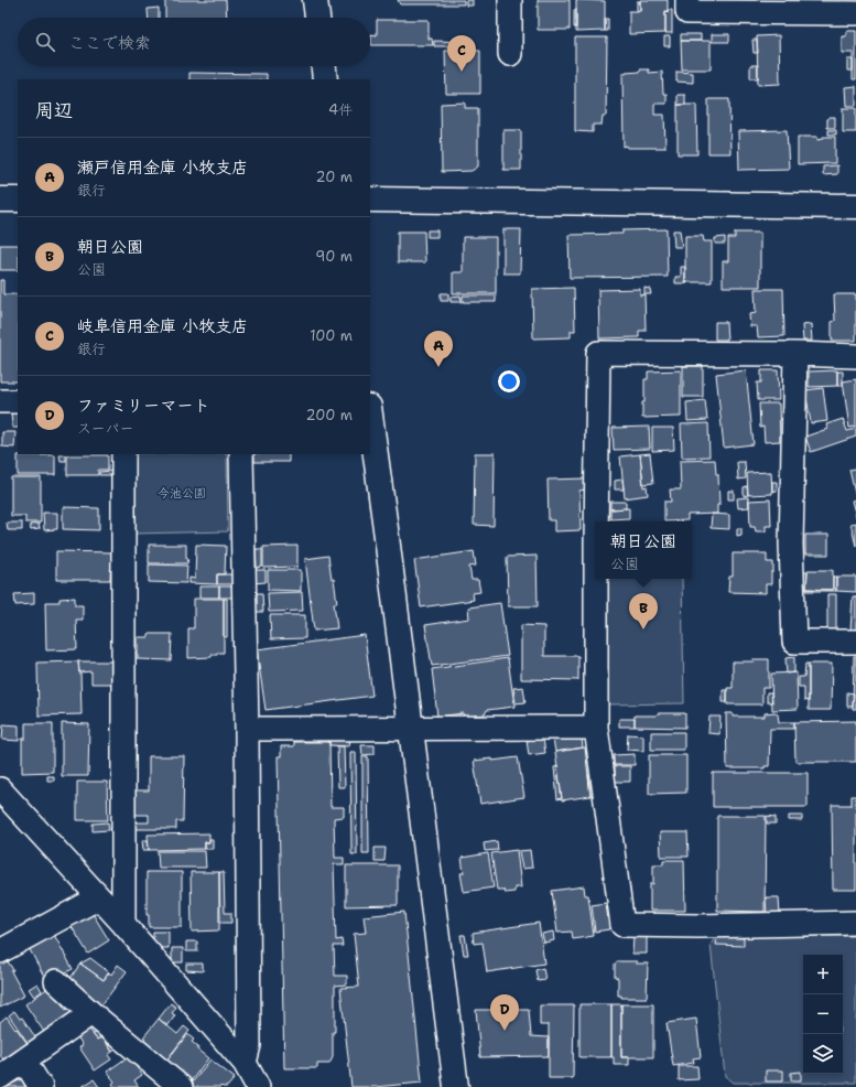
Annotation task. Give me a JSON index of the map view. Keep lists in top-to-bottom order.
{
  "parks": ["今池公園"],
  "page": {
    "search": "ここで検索",
    "pins": [
      "C",
      "A",
      "B",
      "D"
    ],
    "heading": ["周辺", "4件"],
    "list": [
      {
        "mark": "A",
        "name": "瀬戸信用金庫 小牧支店",
        "note": "銀行",
        "value": "20 m"
      },
      {
        "mark": "B",
        "name": "朝日公園",
        "note": "公園",
        "value": "90 m"
      },
      {
        "mark": "C",
        "name": "岐阜信用金庫 小牧支店",
        "note": "銀行",
        "value": "100 m"
      },
      {
        "mark": "D",
        "name": "ファミリーマート",
        "note": "スーパー",
        "value": "200 m"
      }
    ],
    "popup": ["朝日公園", "公園"],
    "map_buttons": ["+", "−"]
  }
}
